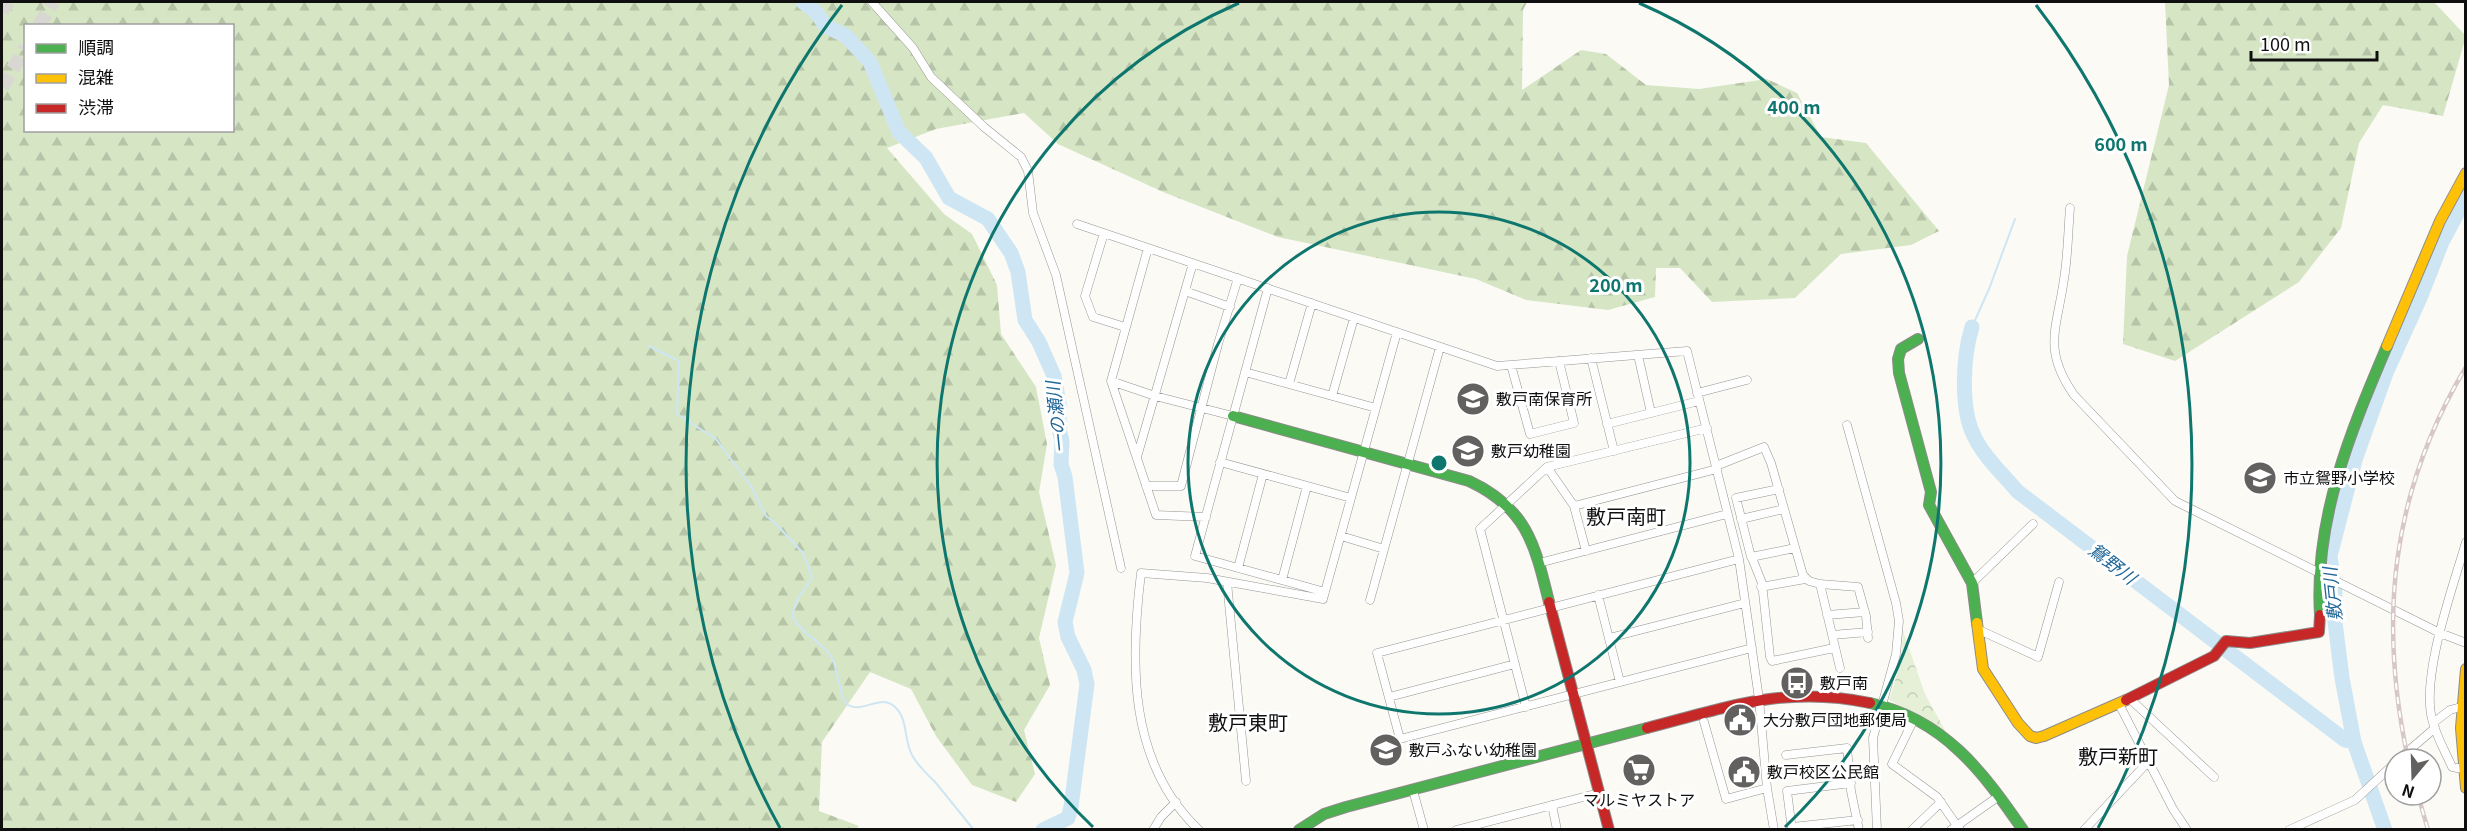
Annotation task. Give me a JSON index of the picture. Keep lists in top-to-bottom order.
{
  "districts": ["敷戸南町", "敷戸東町", "敷戸新町"],
  "water": ["一の瀬川", "鴛野川", "敷戸川"],
  "places": {
    "school or university": [
      "敷戸南保育所",
      "敷戸幼稚園",
      "市立鴛野小学校",
      "敷戸ふない幼稚園"
    ],
    "bus stop": ["敷戸南"],
    "public building": ["大分敷戸団地郵便局", "敷戸校区公民館"],
    "supermarket": ["マルミヤストア"]
  },
  "legend": ["順調", "混雑", "渋滞"],
  "scale_bar": "100 m",
  "north": "bottom",
  "rings": ["400 m", "600 m", "200 m"]
}
